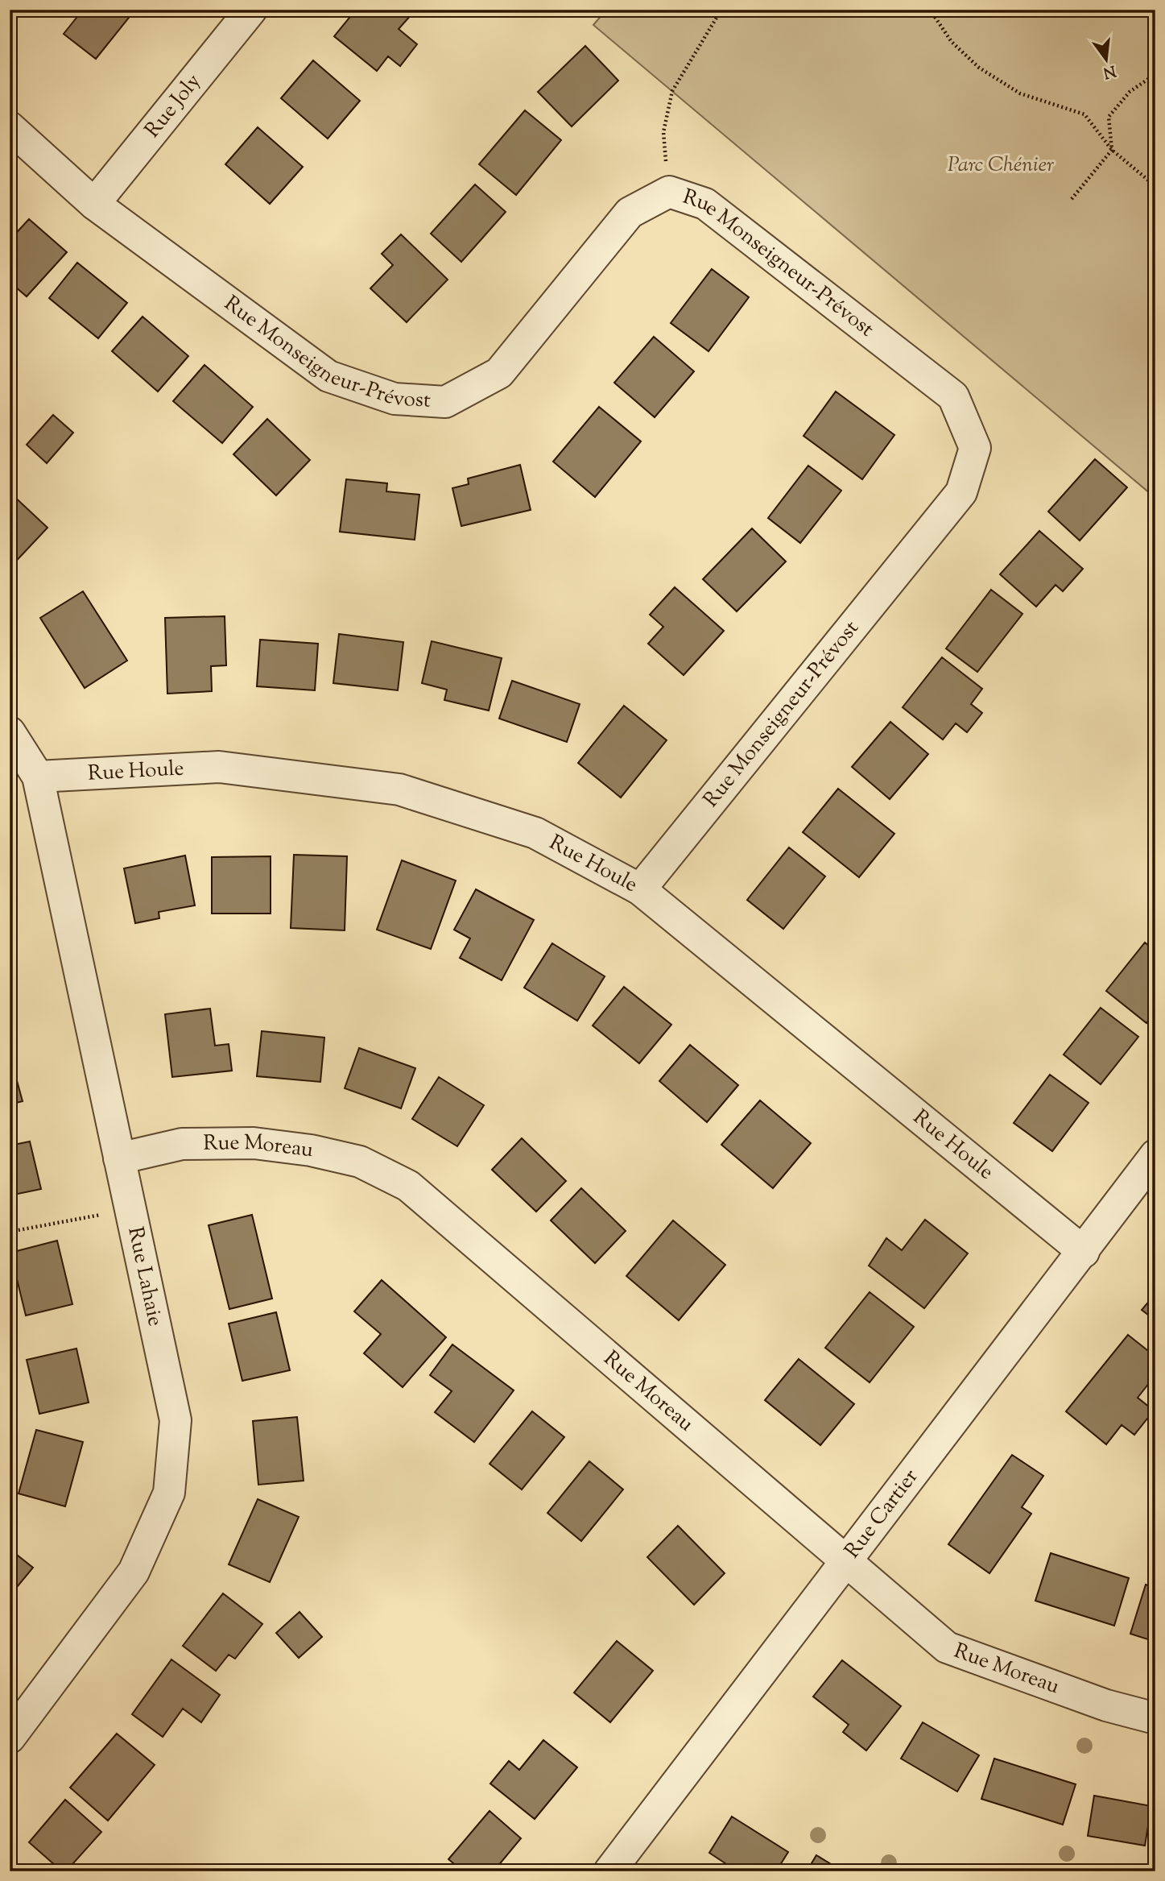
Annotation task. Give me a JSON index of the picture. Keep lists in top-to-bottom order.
{
  "streets": {
    "street": [
      "Rue Joly",
      "Rue Monseigneur-Prévost",
      "Rue Houle",
      "Rue Moreau",
      "Rue Lahaie",
      "Rue Cartier"
    ]
  },
  "crossings": [
    ["Rue Joly", "Rue Monseigneur-Prévost"],
    ["Rue Monseigneur-Prévost", "Rue Houle"],
    ["Rue Houle", "Rue Lahaie"],
    ["Rue Houle", "Rue Cartier"],
    ["Rue Moreau", "Rue Lahaie"],
    ["Rue Moreau", "Rue Cartier"]
  ],
  "parks": ["Parc Chénier"],
  "north": "bottom"
}
